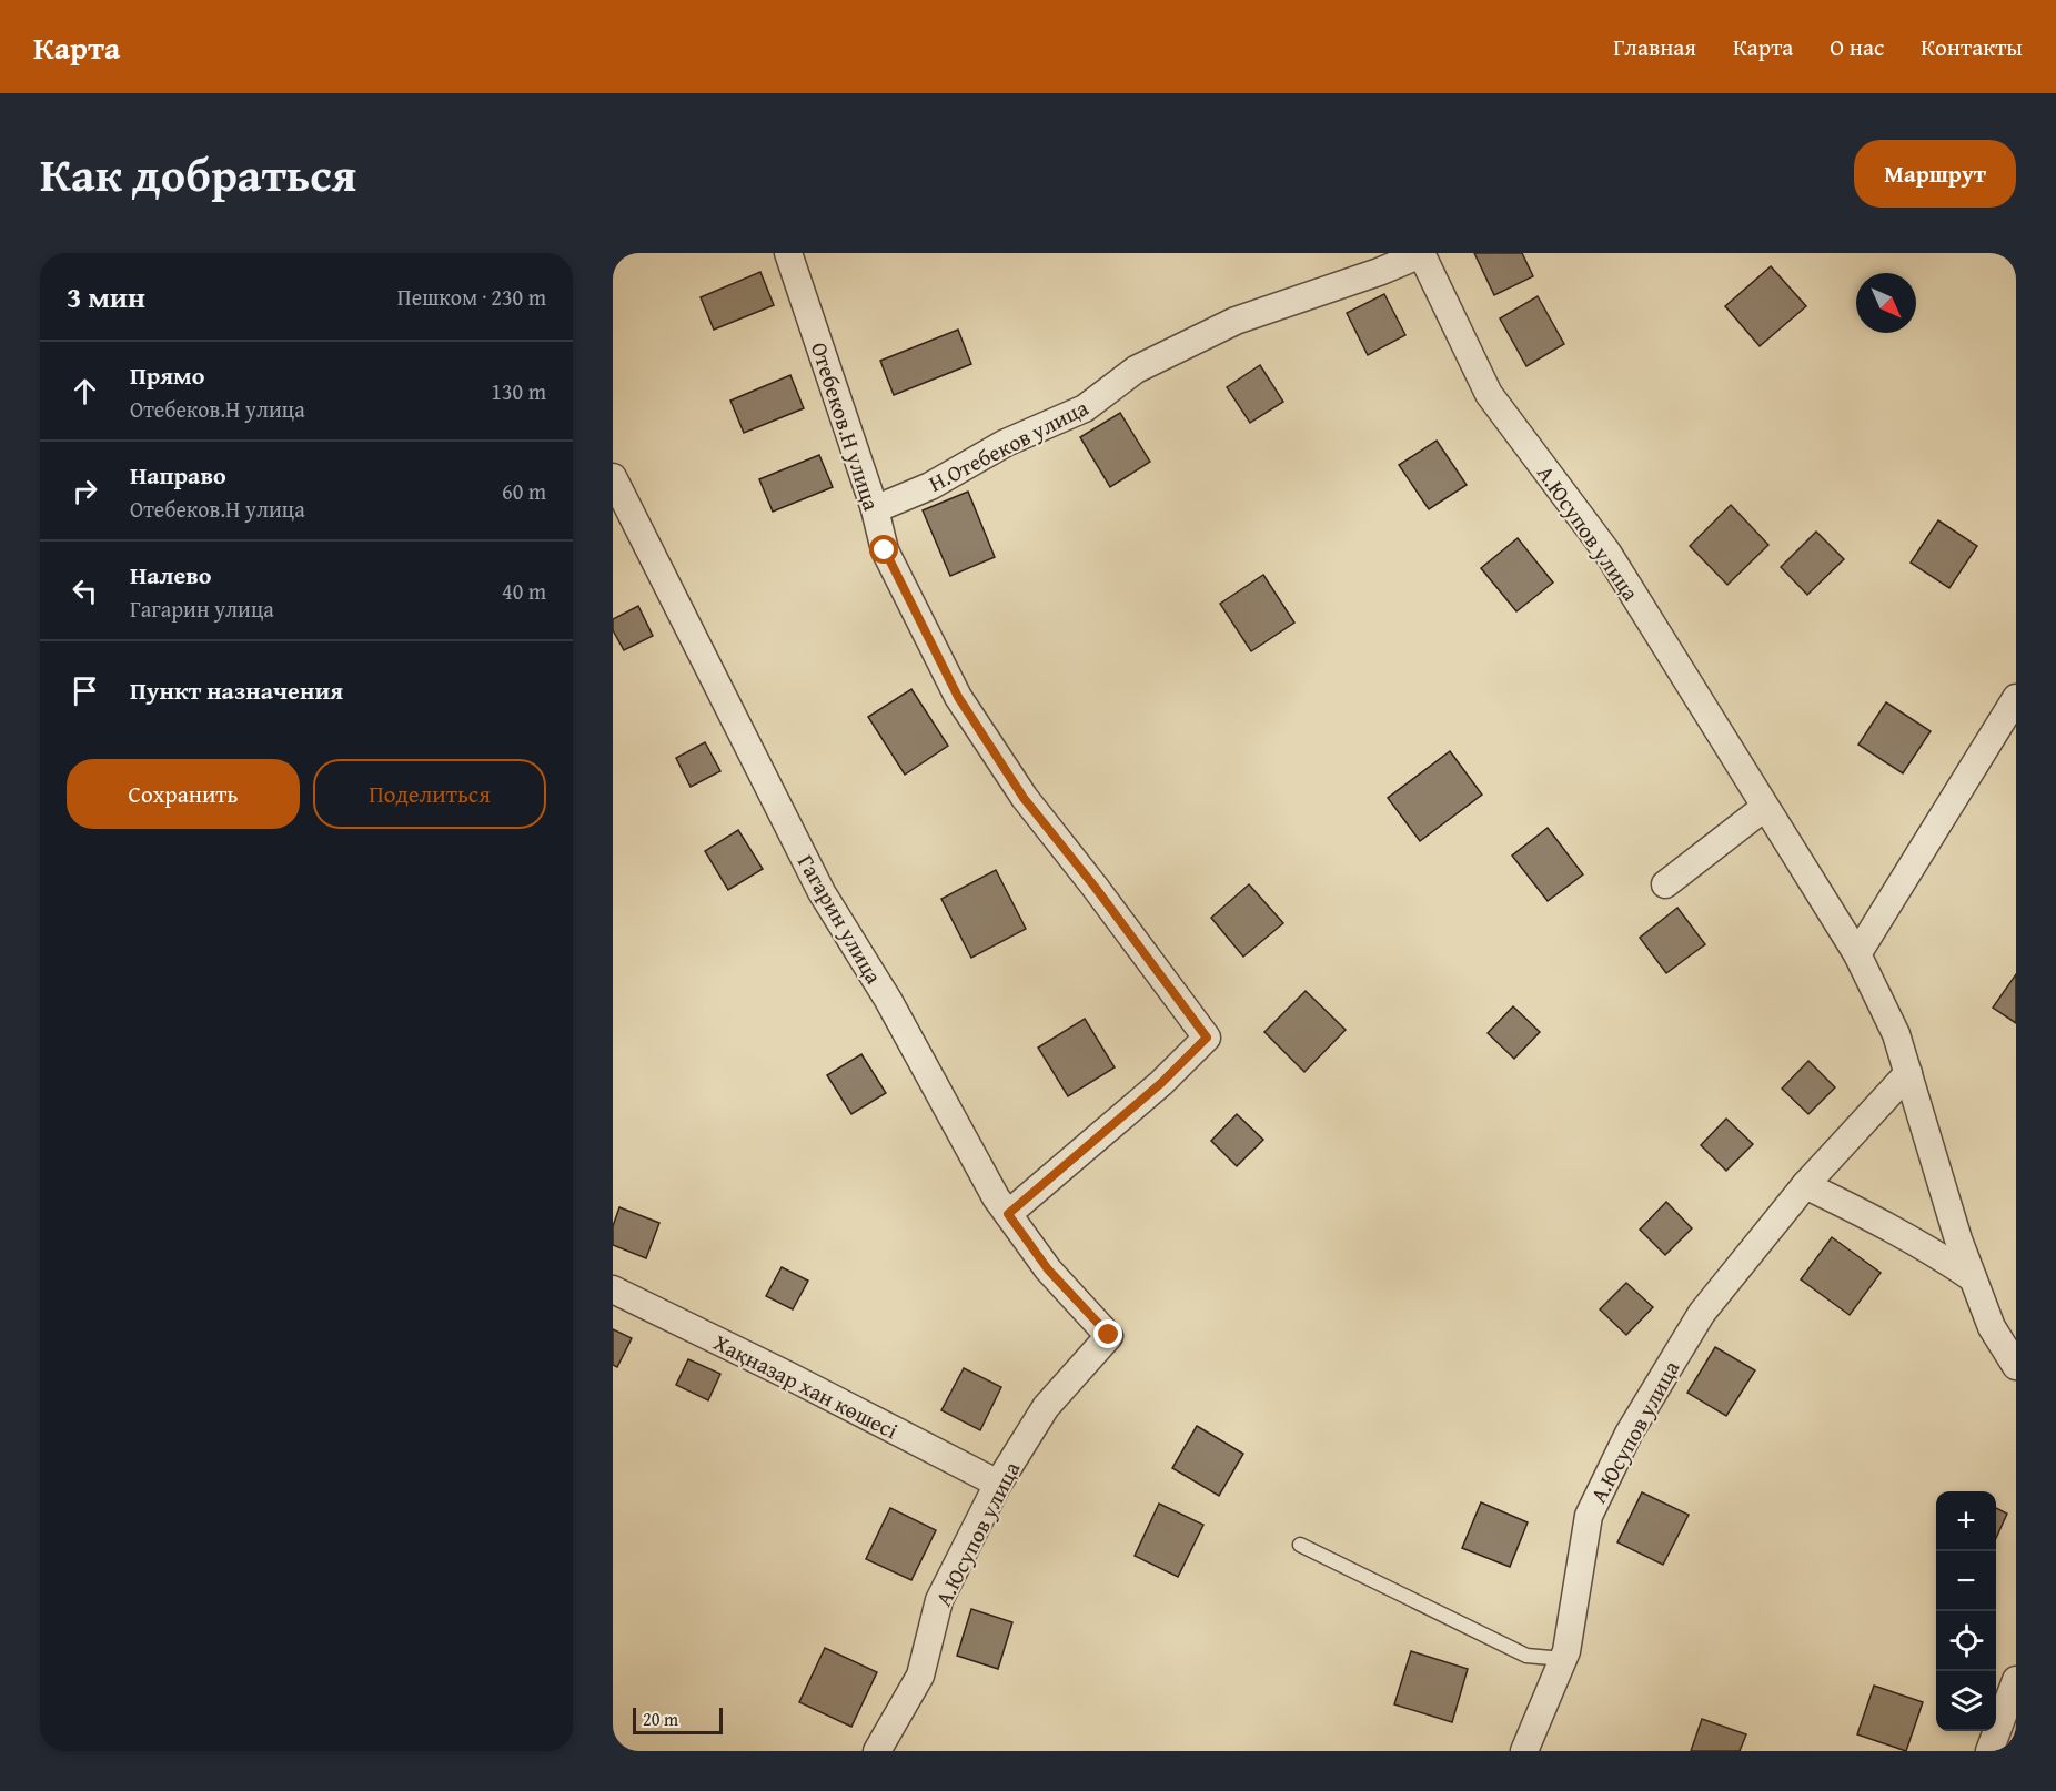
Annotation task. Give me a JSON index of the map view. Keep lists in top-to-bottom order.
{
  "streets": {
    "street": [
      "Отебеков.Н улица",
      "Н.Отебеков улица",
      "А.Юсупов улица",
      "Гагарин улица",
      "Хақназар хан көшесі"
    ]
  },
  "crossings": [
    ["Отебеков.Н улица", "Н.Отебеков улица"],
    ["Отебеков.Н улица", "Гагарин улица"],
    ["Н.Отебеков улица", "А.Юсупов улица"],
    ["А.Юсупов улица", "Гагарин улица"],
    ["А.Юсупов улица", "Хақназар хан көшесі"]
  ],
  "scale_bar": "20 m",
  "north": "bottom right",
  "page": {
    "header": "Карта",
    "nav": [
      "Главная",
      "Карта",
      "О нас",
      "Контакты"
    ],
    "title": "Как добраться",
    "buttons": [
      "Маршрут",
      ["Сохранить", "Поделиться"]
    ],
    "heading": ["3 мин", "Пешком · 230 m"],
    "list": [
      ["Прямо", "Отебеков.Н улица", "130 m"],
      ["Направо", "Отебеков.Н улица", "60 m"],
      ["Налево", "Гагарин улица", "40 m"],
      "Пункт назначения"
    ],
    "map_buttons": ["+", "−"],
    "scale": "20 m"
  }
}
